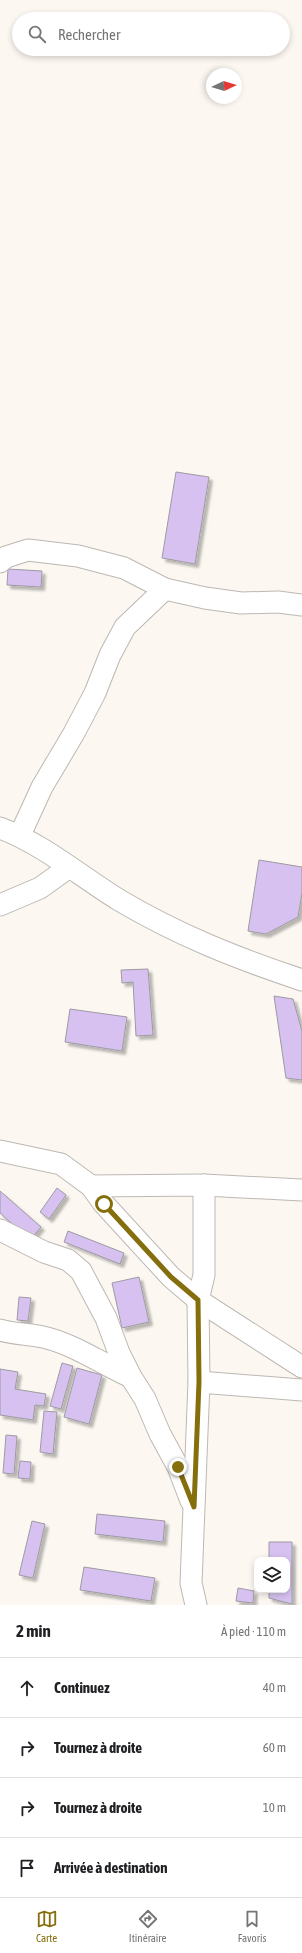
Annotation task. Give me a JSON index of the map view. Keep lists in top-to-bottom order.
{
  "north": "right",
  "page": {
    "search": "Rechercher",
    "heading": ["2 min", "À pied · 110 m"],
    "list": [
      ["Continuez", "40 m"],
      ["Tournez à droite", "60 m"],
      ["Tournez à droite", "10 m"],
      "Arrivée à destination"
    ],
    "nav": ["Carte", "Itinéraire", "Favoris"]
  }
}
